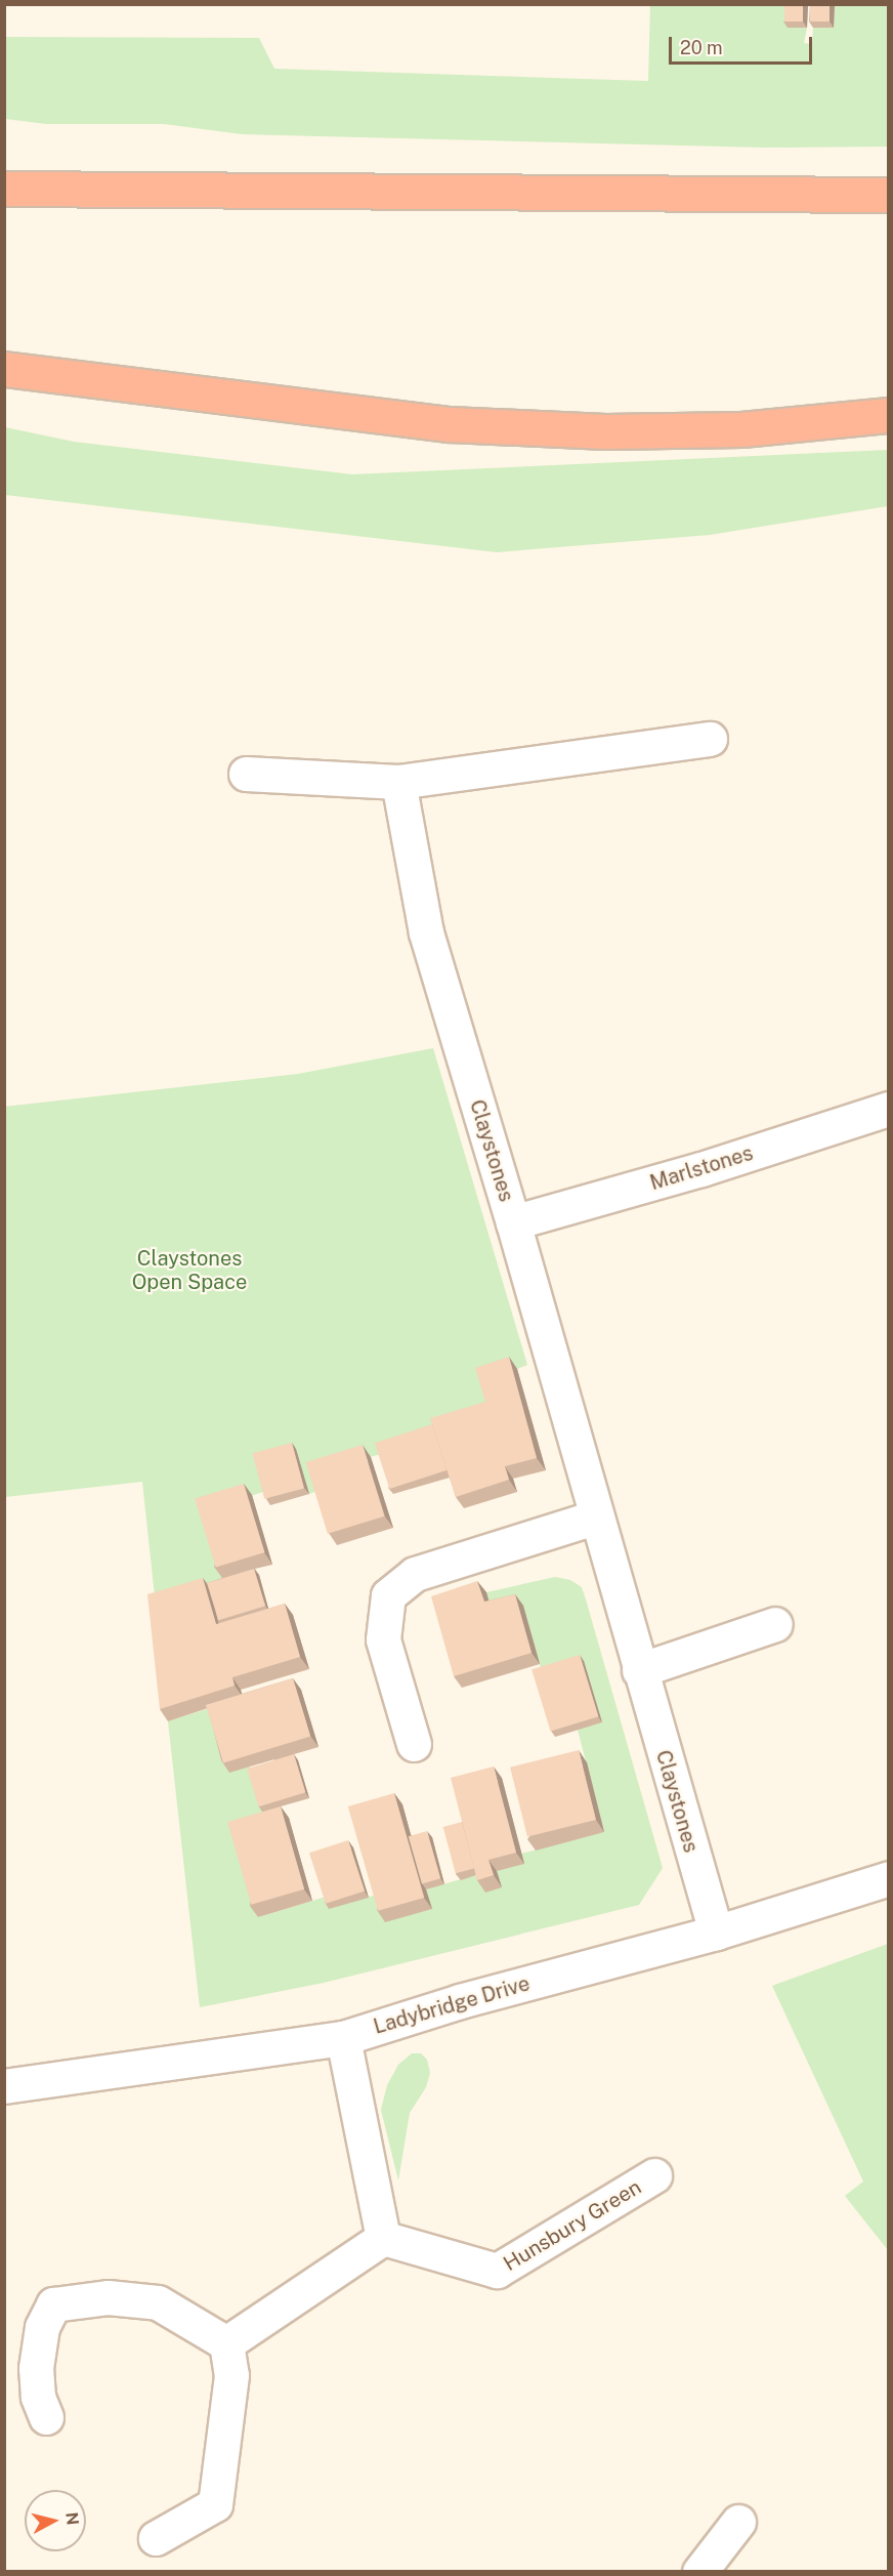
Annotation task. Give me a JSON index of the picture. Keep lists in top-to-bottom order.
{
  "streets": {
    "street": [
      "Claystones",
      "Marlstones",
      "Ladybridge Drive",
      "Hunsbury Green"
    ]
  },
  "crossings": [
    ["Claystones", "Marlstones"],
    ["Claystones", "Ladybridge Drive"]
  ],
  "parks": ["Claystones Open Space"],
  "scale_bar": "20 m",
  "north": "right"
}
